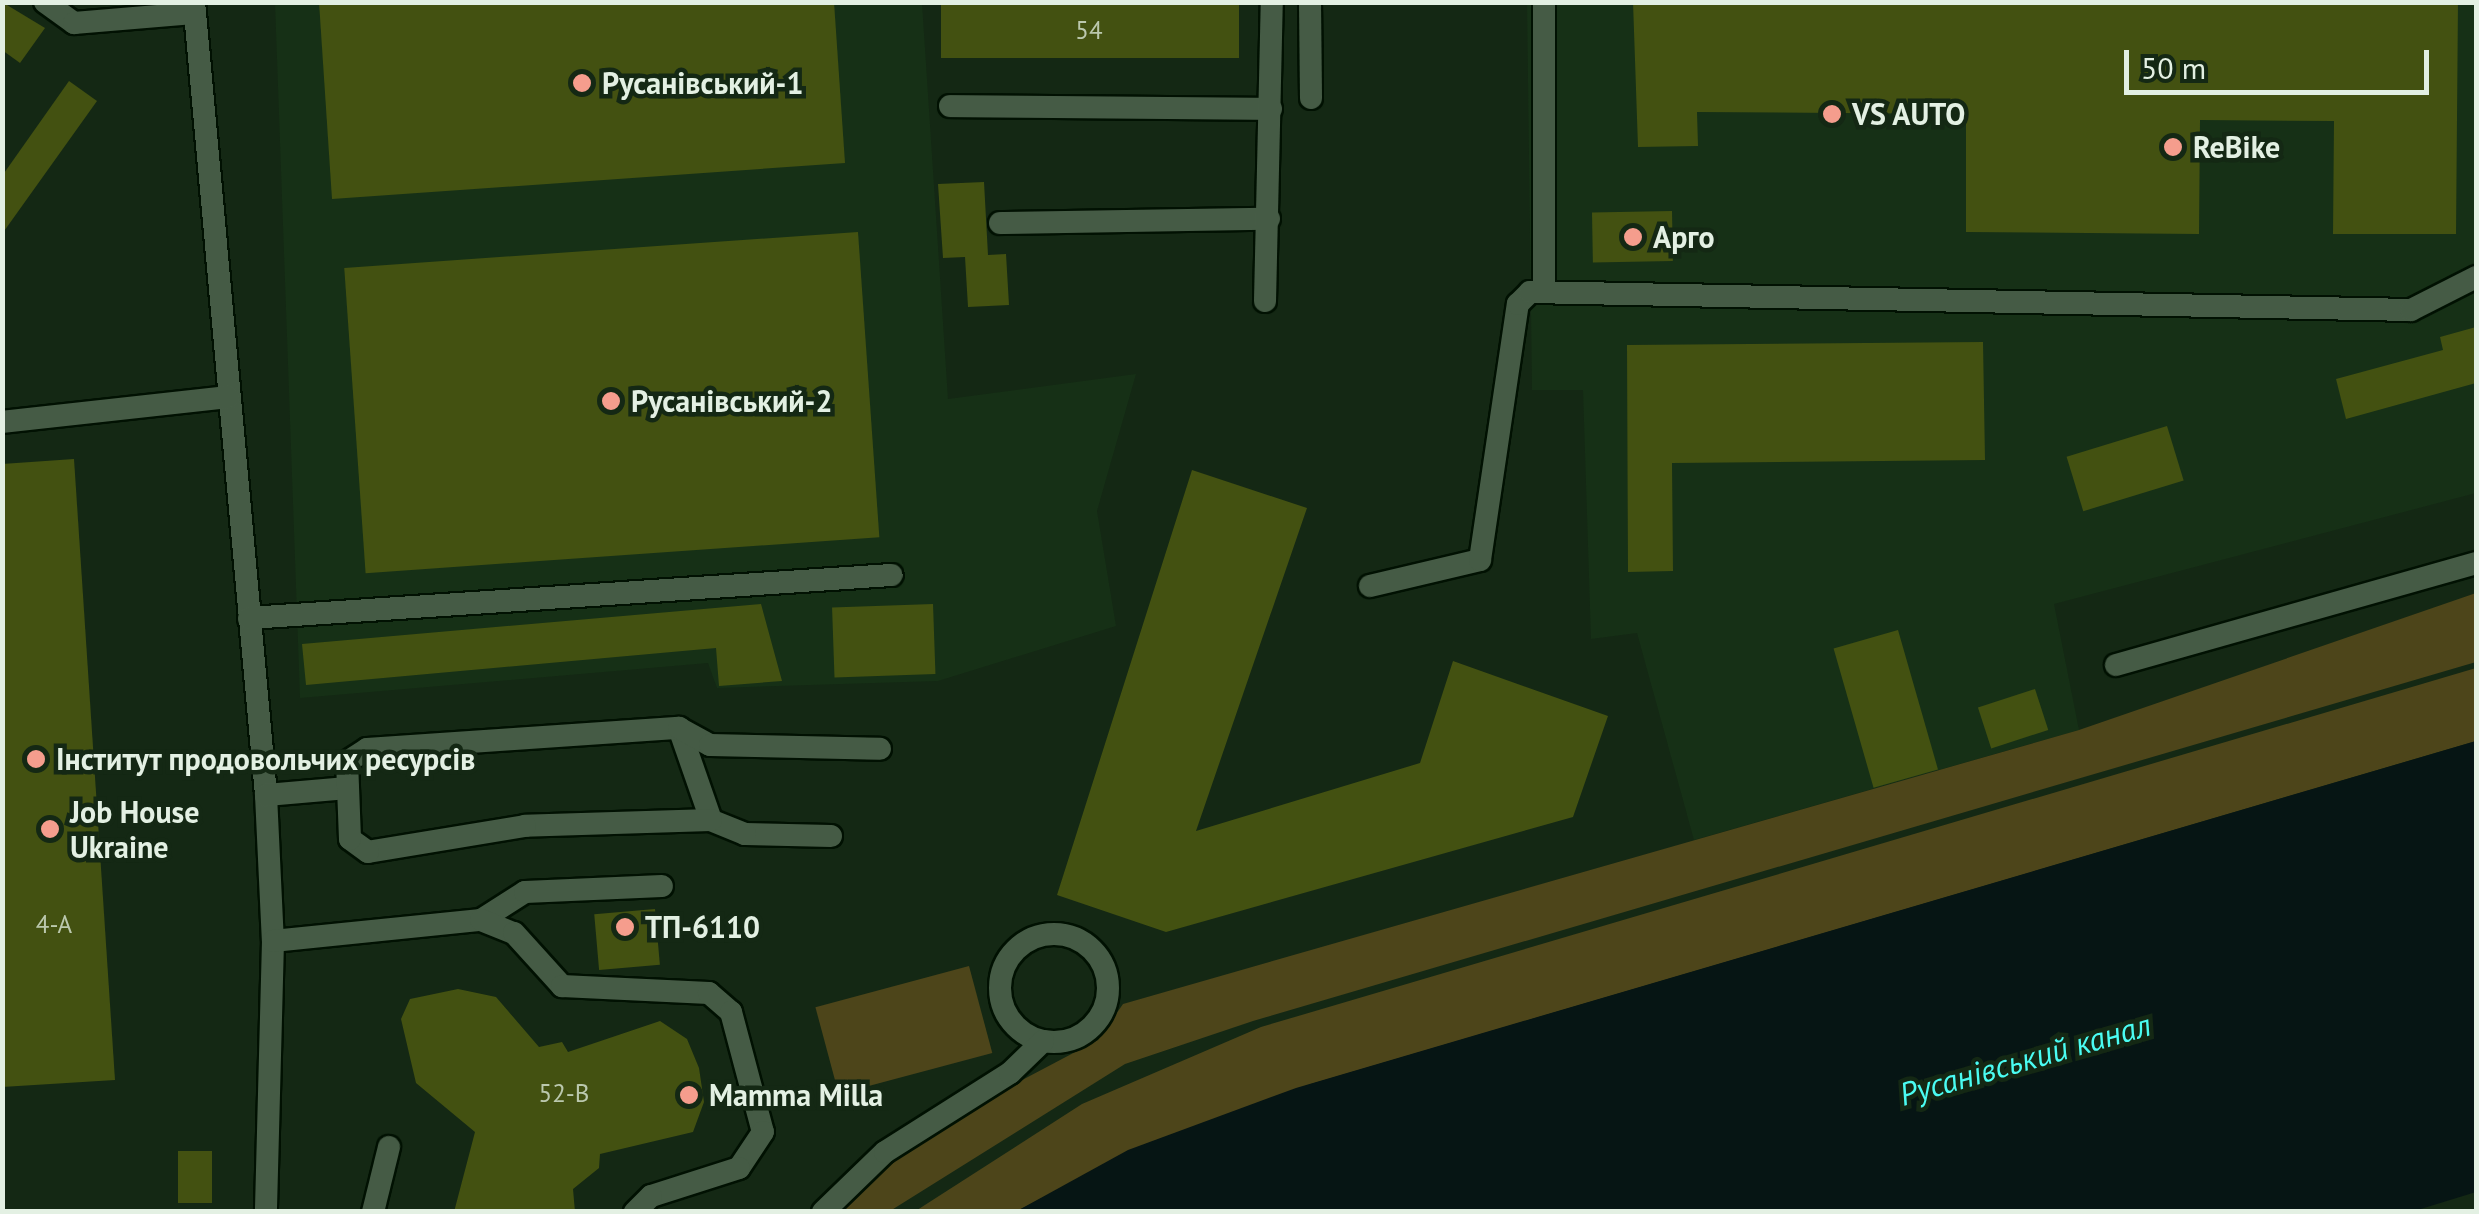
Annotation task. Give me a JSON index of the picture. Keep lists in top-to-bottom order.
{
  "water": ["Русанівський канал"],
  "places": [
    "Русанівський-1",
    "VS AUTO",
    "ReBike",
    "Арго",
    "Русанівський-2",
    "Інститут продовольчих ресурсів",
    "Job House Ukraine",
    "ТП-6110",
    "Mamma Milla"
  ],
  "house_numbers": ["54", "4-А", "52-В"],
  "scale_bar": "50 m"
}
